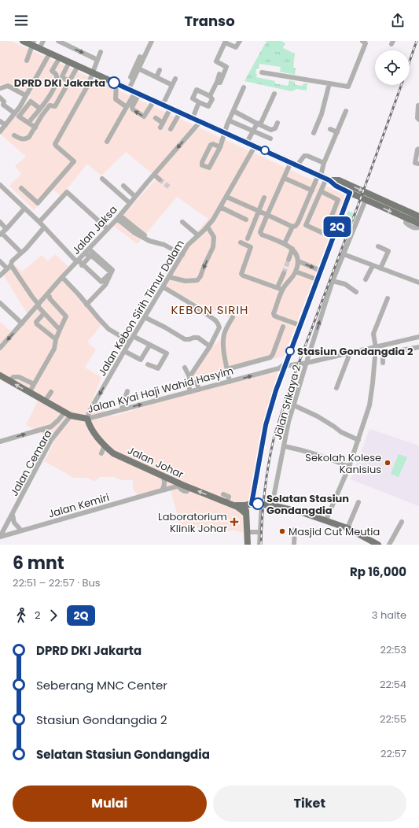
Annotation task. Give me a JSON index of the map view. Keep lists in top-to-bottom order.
{
  "streets": {
    "main road": ["Jalan Kyai Haji Wahid Hasyim", "Jalan Johar"],
    "street": [
      "Jalan Jaksa",
      "Jalan Kebon Sirih Timur Dalam",
      "Jalan Srikaya 2",
      "Jalan Cemara",
      "Jalan Kemiri"
    ]
  },
  "crossings": [
    ["Jalan Kebon Sirih Timur Dalam", "Jalan Kyai Haji Wahid Hasyim"],
    ["Jalan Kebon Sirih Timur Dalam", "Jalan Johar"],
    ["Jalan Kyai Haji Wahid Hasyim", "Jalan Johar"],
    ["Jalan Kyai Haji Wahid Hasyim", "Jalan Cemara"],
    ["Jalan Srikaya 2", "Jalan Johar"],
    ["Jalan Johar", "Jalan Kemiri"],
    ["Jalan Cemara", "Jalan Kemiri"]
  ],
  "districts": ["KEBON SIRIH"],
  "places": {
    "other": [
      "DPRD DKI Jakarta",
      "Stasiun Gondangdia 2",
      "Sekolah Kolese Kanisius",
      "Selatan Stasiun Gondangdia",
      "Masjid Cut Meutia"
    ],
    "health": ["Laboratorium Klinik Johar"]
  },
  "lines": ["bus line 2Q"],
  "page": {
    "header": "Transo",
    "on_map": "2Q",
    "heading": ["6 mnt", "22:51 – 22:57 · Bus", "Rp 16,000"],
    "legs": ["2", "2Q", "3 halte"],
    "list": [
      {
        "name": "DPRD DKI Jakarta",
        "value": "22:53"
      },
      {
        "name": "Seberang MNC Center",
        "value": "22:54"
      },
      {
        "name": "Stasiun Gondangdia 2",
        "value": "22:55"
      },
      {
        "name": "Selatan Stasiun Gondangdia",
        "value": "22:57"
      }
    ],
    "buttons": ["Mulai", "Tiket"]
  }
}
